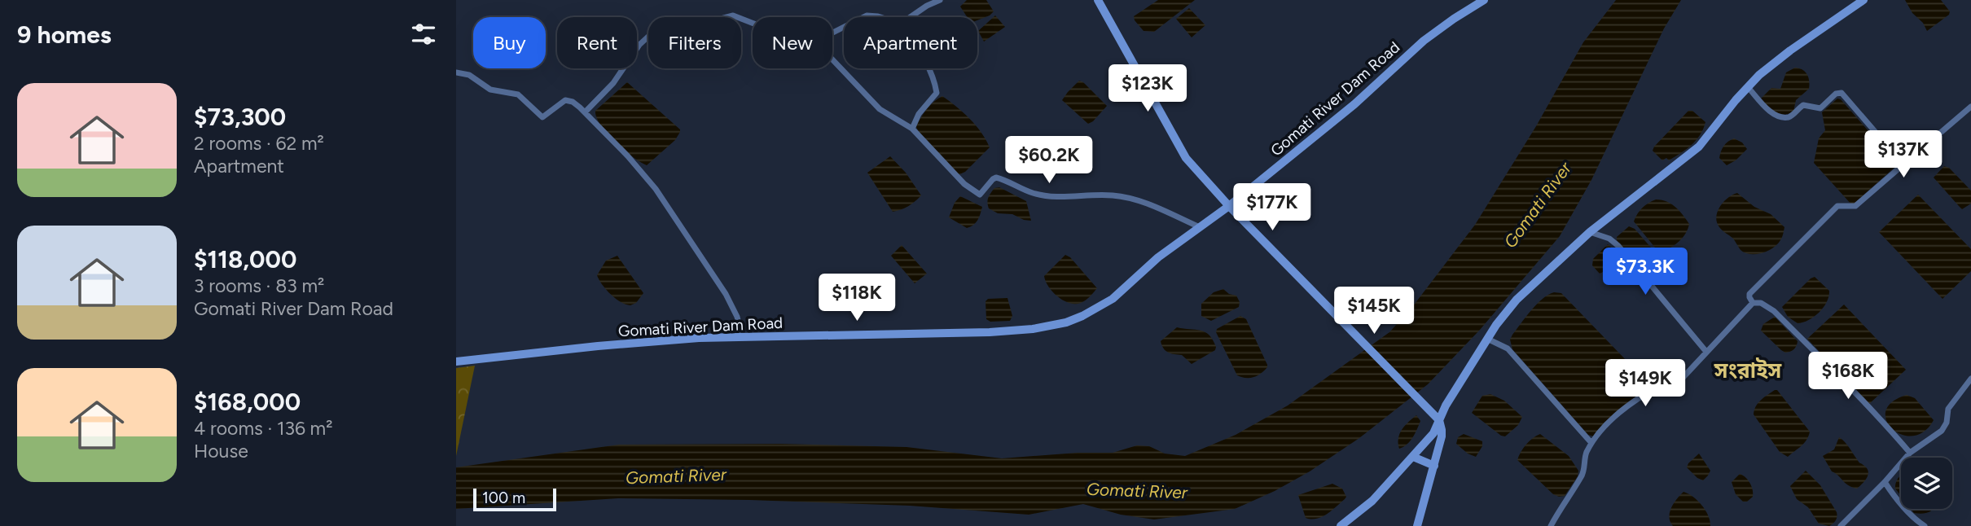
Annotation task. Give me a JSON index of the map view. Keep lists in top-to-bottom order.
{
  "streets": {
    "street": ["Gomati River Dam Road"]
  },
  "districts": ["সংরাইস"],
  "water": ["Gomati River"],
  "scale_bar": "100 m",
  "page": {
    "heading": "9 homes",
    "chip": [
      "Buy",
      "Rent",
      "Filters",
      "New",
      "Apartment"
    ],
    "price": [
      "$123K",
      "$137K",
      "$60.2K",
      "$177K",
      "$73.3K",
      "$118K",
      "$145K",
      "$168K",
      "$149K"
    ],
    "list": [
      {
        "name": "$73,300",
        "note": "2 rooms · 62 m² · Apartment"
      },
      {
        "name": "$118,000",
        "note": "3 rooms · 83 m² · Gomati River Dam Road"
      },
      {
        "name": "$168,000",
        "note": "4 rooms · 136 m² · House"
      }
    ],
    "scale": "100 m"
  }
}
